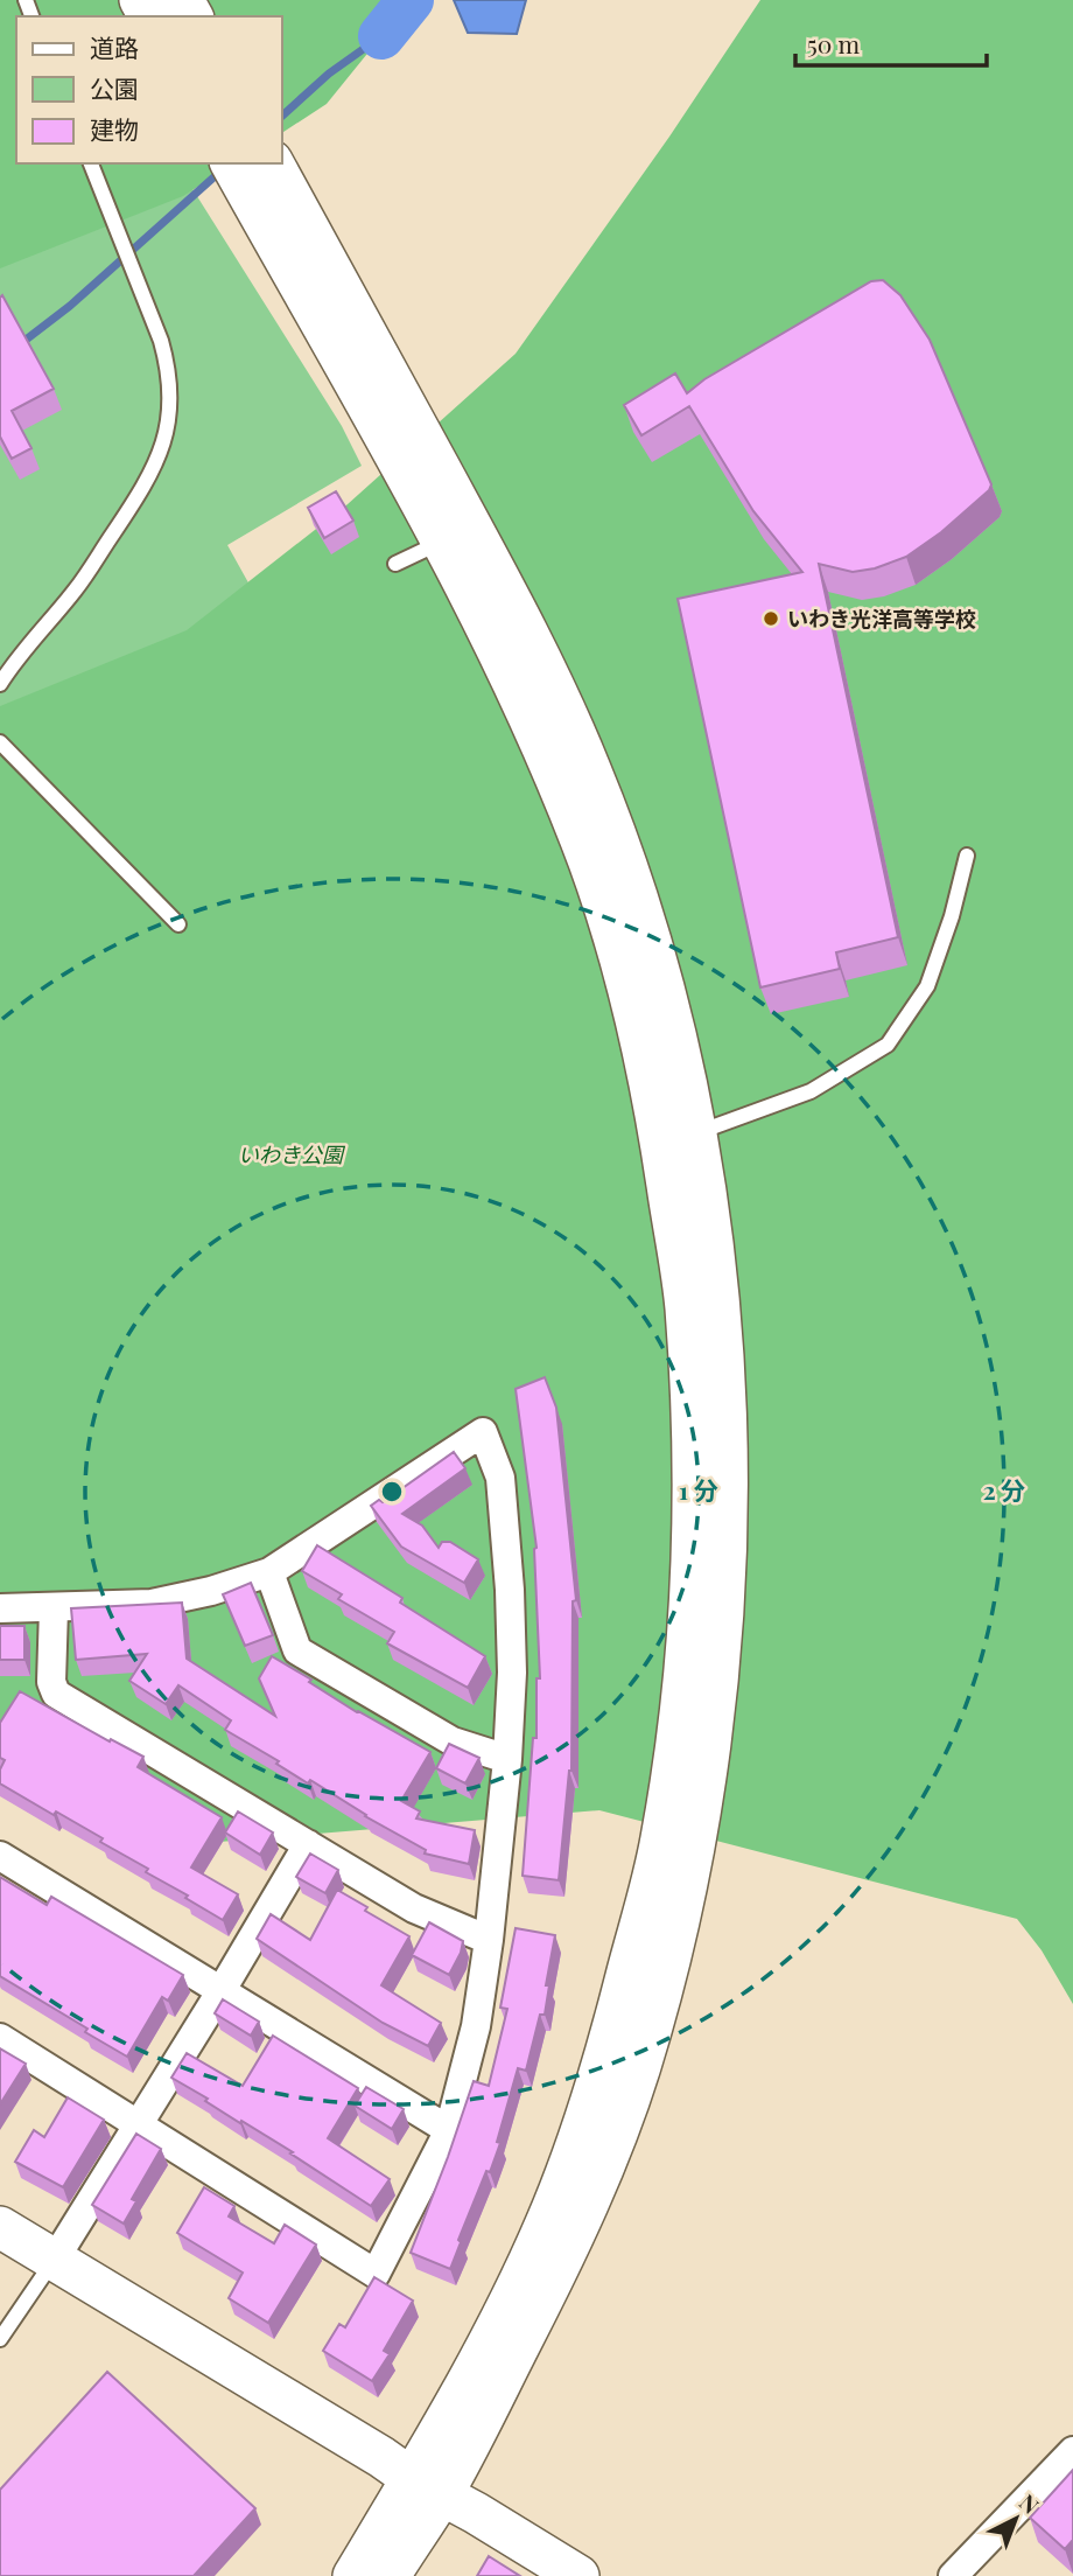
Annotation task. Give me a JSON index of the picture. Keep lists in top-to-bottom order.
{
  "parks": ["いわき公園"],
  "places": ["いわき光洋高等学校"],
  "legend": ["道路", "公園", "建物"],
  "scale_bar": "50 m",
  "north": "top right",
  "rings": ["1 分", "2 分"]
}
